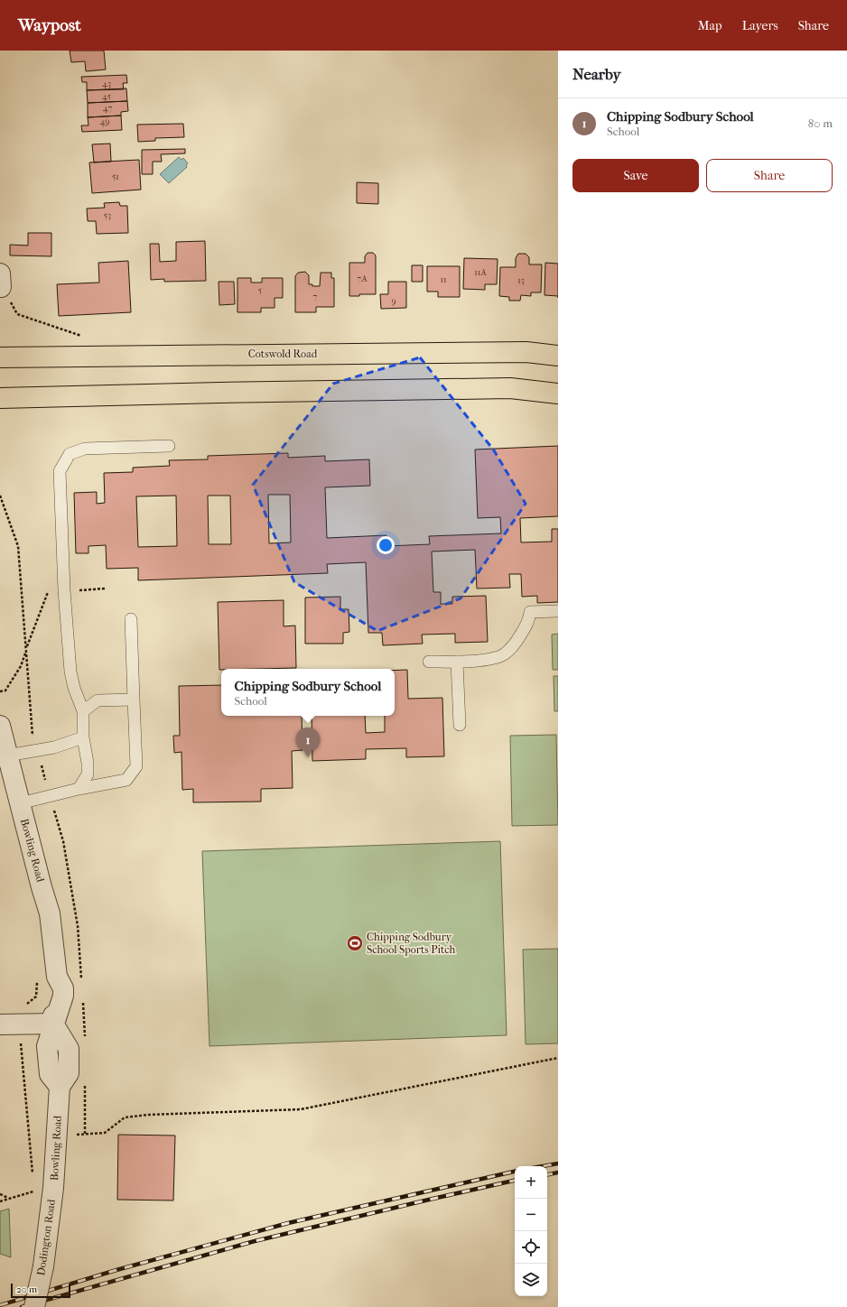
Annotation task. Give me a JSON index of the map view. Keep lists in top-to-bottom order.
{
  "streets": {
    "main road": ["Cotswold Road"],
    "street": ["Bowling Road", "Dodington Road"]
  },
  "crossings": [
    ["Bowling Road", "Dodington Road"]
  ],
  "places": {
    "sports": ["Chipping Sodbury School Sports Pitch"]
  },
  "house_numbers": [
    "43",
    "45",
    "47",
    "49",
    "51",
    "53",
    "11A",
    "7A",
    "11",
    "13",
    "5",
    "7",
    "9"
  ],
  "scale_bar": "20 m",
  "page": {
    "header": "Waypost",
    "nav": ["Map", "Layers", "Share"],
    "heading": "Nearby",
    "list": [
      {
        "mark": "1",
        "name": "Chipping Sodbury School",
        "note": "School",
        "value": "80 m"
      }
    ],
    "buttons": ["Save", "Share"],
    "popup": ["Chipping Sodbury School", "School"],
    "pins": "1",
    "map_buttons": ["+", "−"],
    "scale": "20 m"
  }
}
